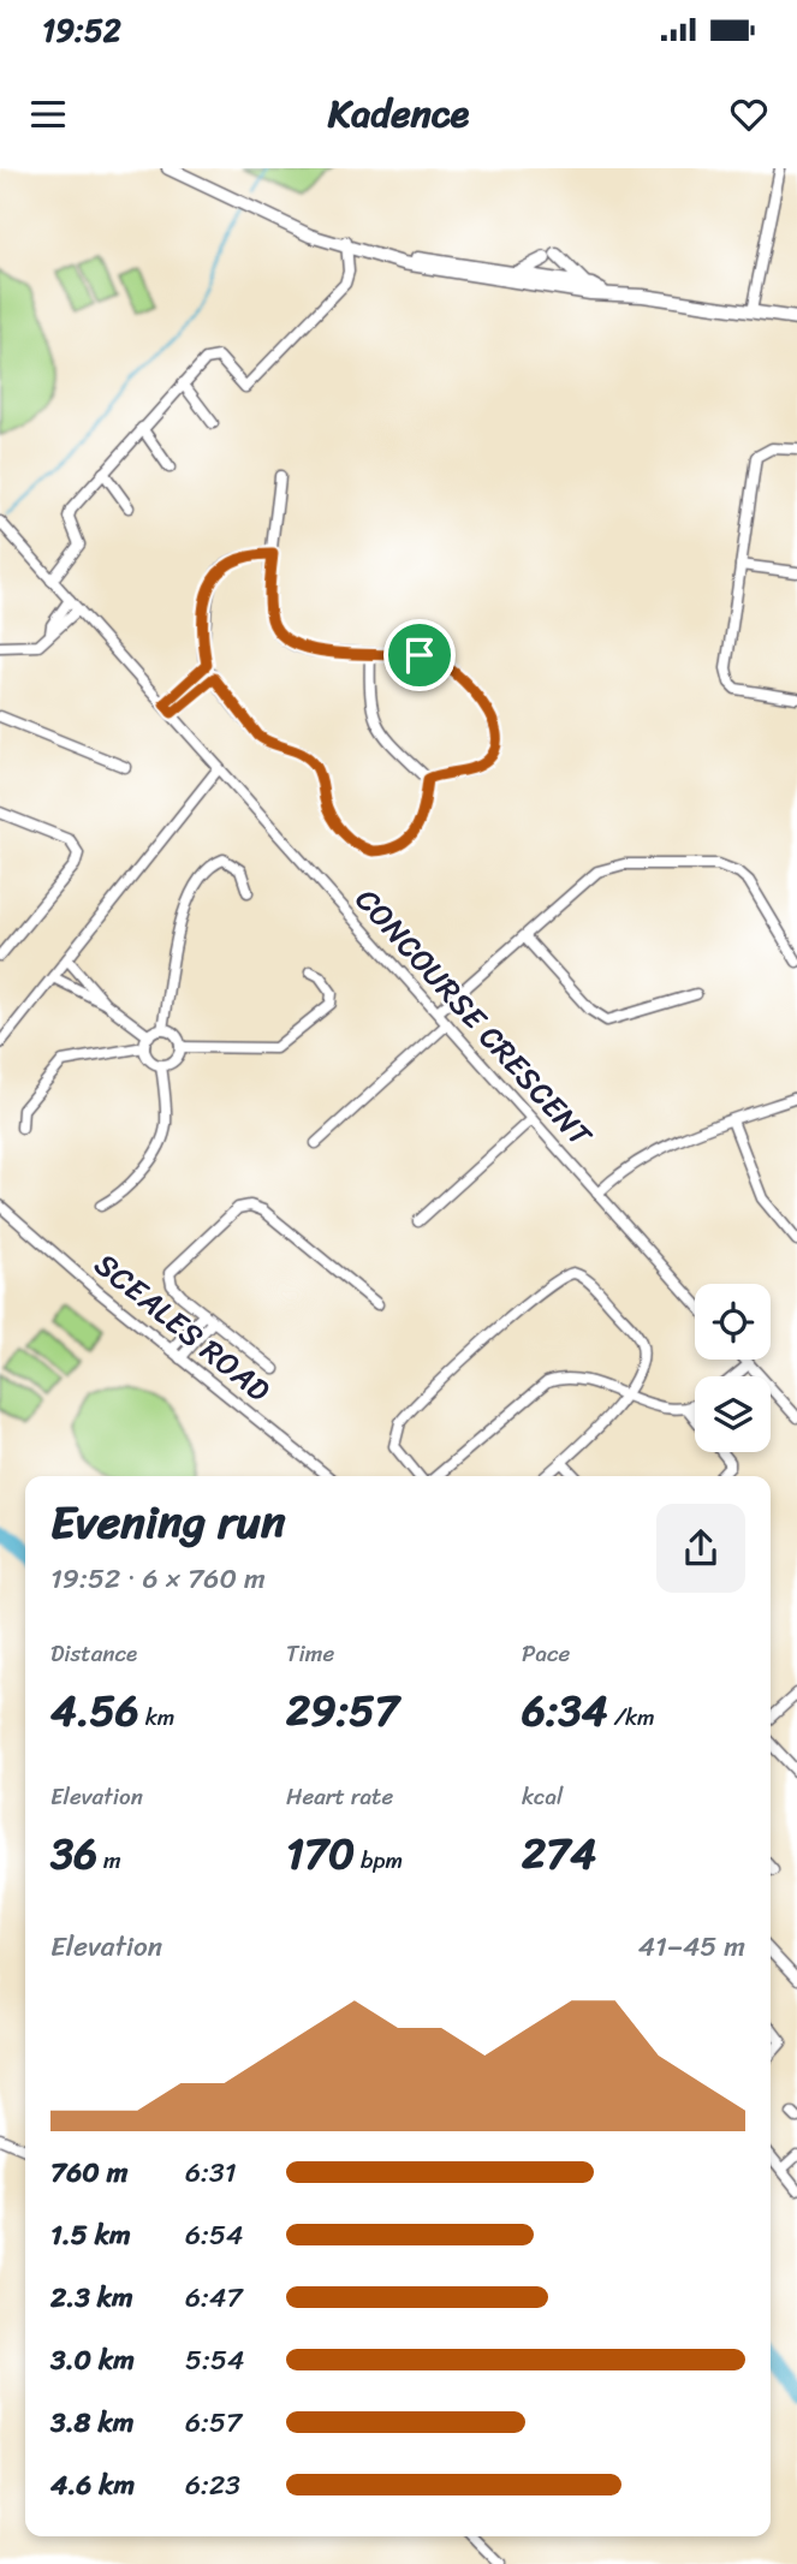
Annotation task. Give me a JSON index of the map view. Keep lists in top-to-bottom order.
{
  "streets": {
    "street": ["CONCOURSE CRESCENT", "SCEALES ROAD"]
  },
  "page": {
    "status": "19:52",
    "header": "Kadence",
    "heading": ["Evening run", "19:52 · 6 × 760 m"],
    "stats": [
      ["Distance", "4.56 km"],
      ["Time", "29:57"],
      ["Pace", "6:34 /km"],
      ["Elevation", "36 m"],
      ["Heart rate", "170 bpm"],
      ["kcal", "274"]
    ],
    "chart": ["Elevation", "41–45 m"],
    "list": [
      {
        "name": "760 m",
        "note": "6:31"
      },
      {
        "name": "1.5 km",
        "note": "6:54"
      },
      {
        "name": "2.3 km",
        "note": "6:47"
      },
      {
        "name": "3.0 km",
        "note": "5:54"
      },
      {
        "name": "3.8 km",
        "note": "6:57"
      },
      {
        "name": "4.6 km",
        "note": "6:23"
      }
    ]
  }
}
